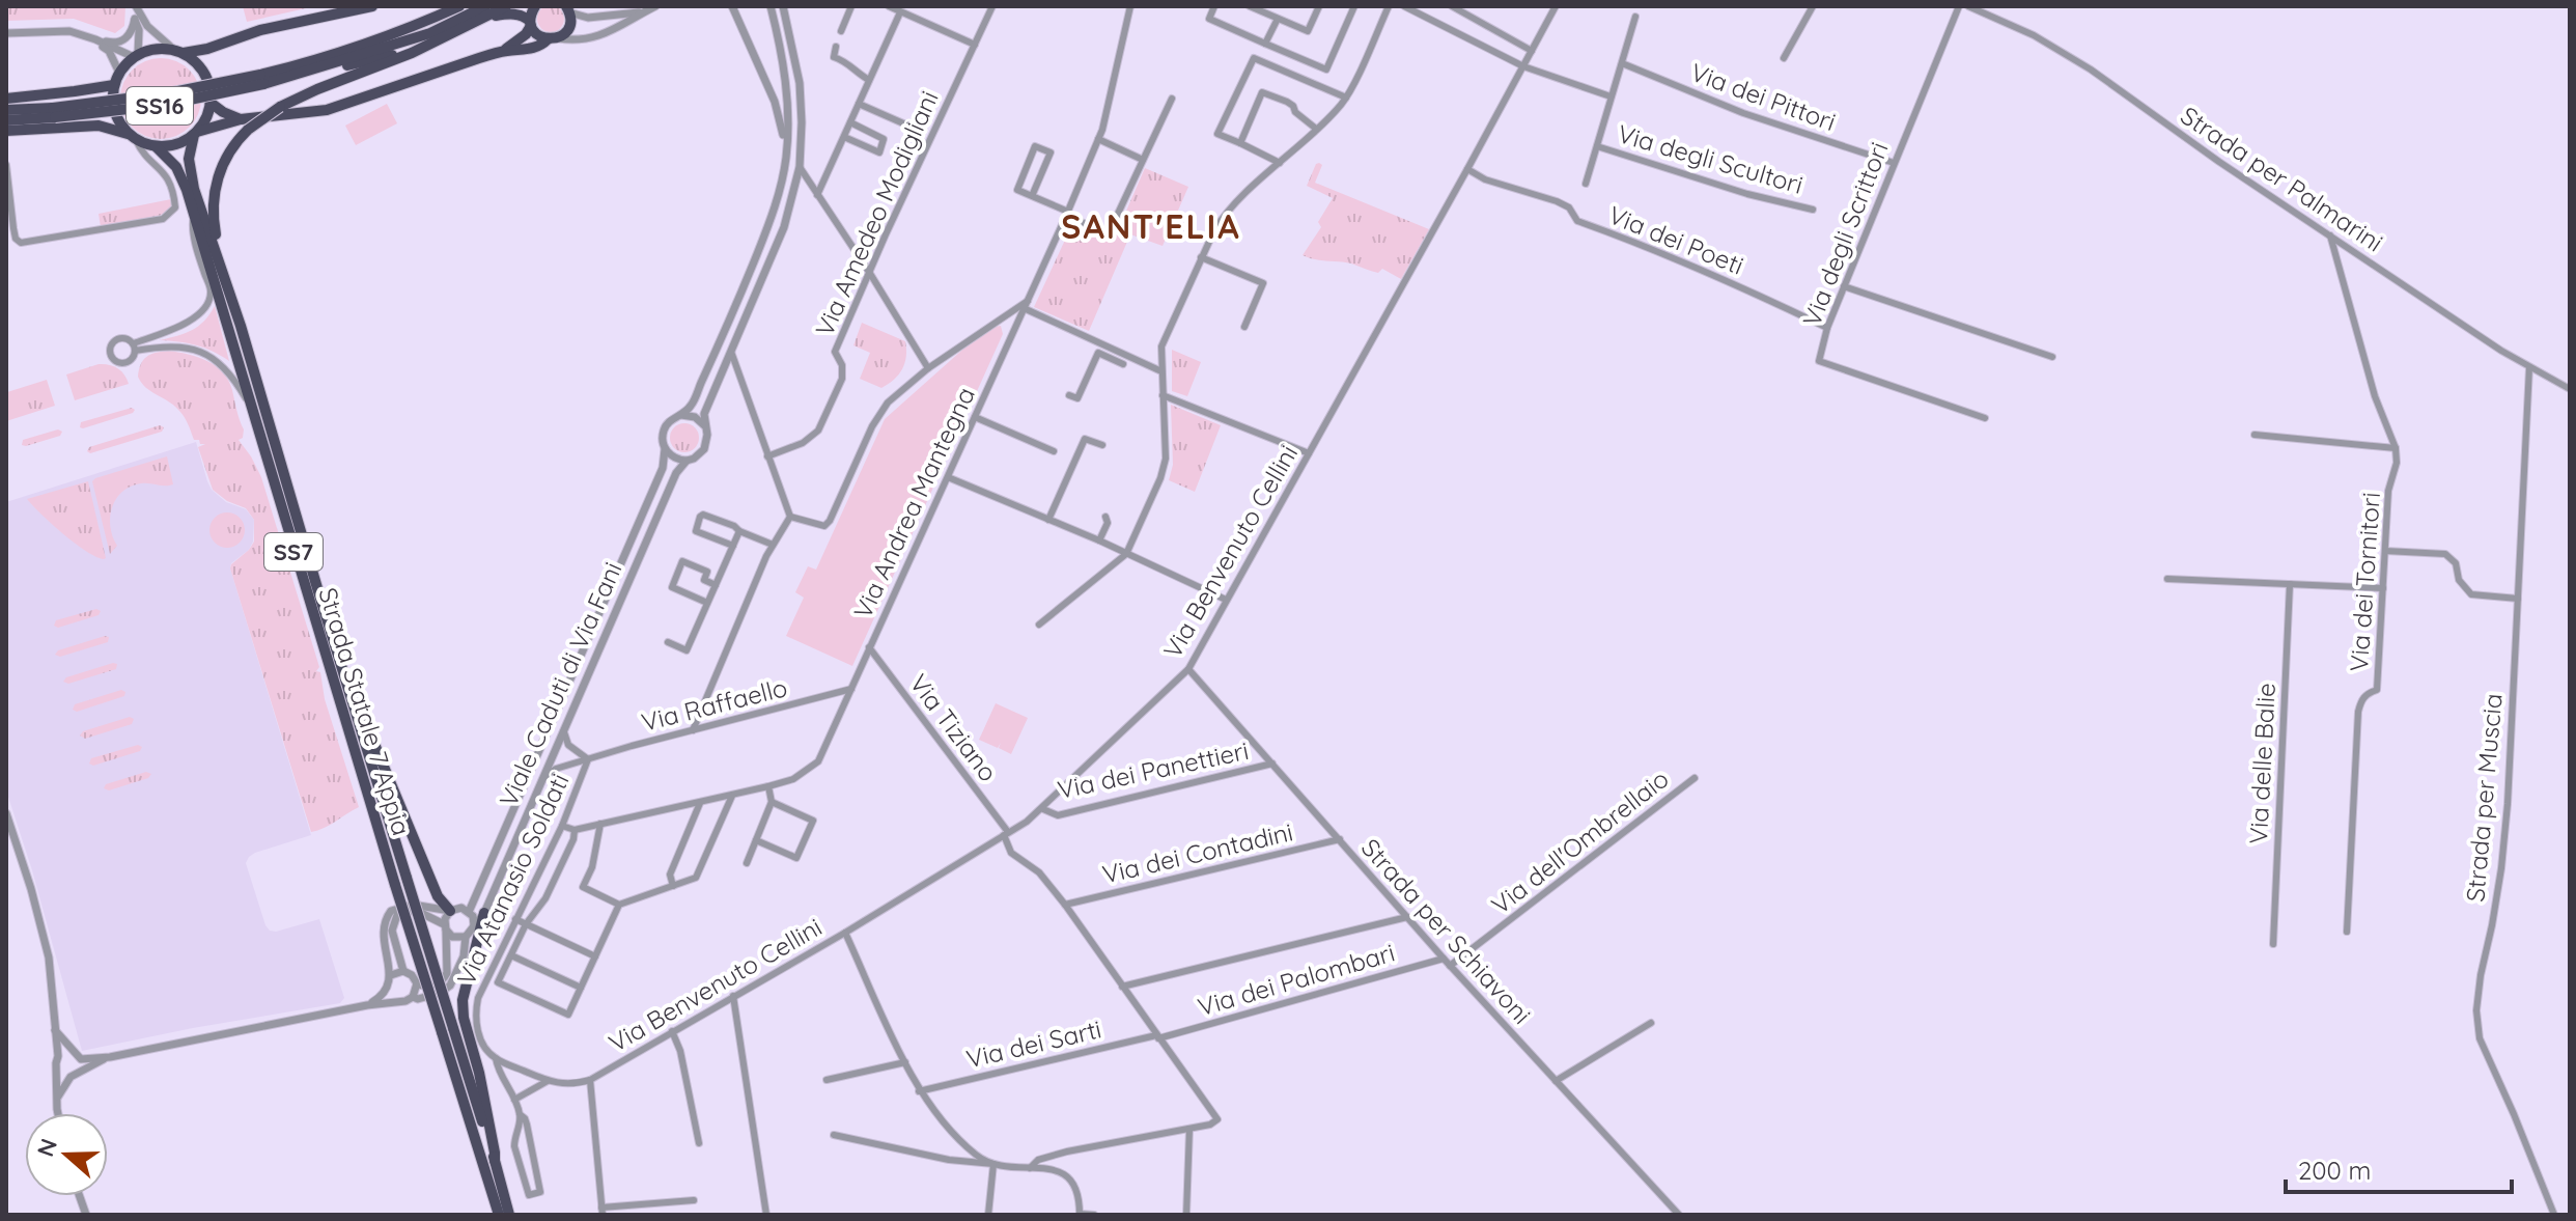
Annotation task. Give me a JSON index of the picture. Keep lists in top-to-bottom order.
{
  "streets": {
    "highway": ["SS16", "SS7", "Strada Statale 7 Appia"],
    "street": [
      "Via dei Pittori",
      "Via degli Scultori",
      "Strada per Palmarini",
      "Via Amedeo Modigliani",
      "Via degli Scrittori",
      "Via dei Poeti",
      "Via Andrea Mantegna",
      "Via Benvenuto Cellini",
      "Via dei Tornitori",
      "Viale Caduti di Via Fani",
      "Via Raffaello",
      "Via Tiziano",
      "Via delle Balie",
      "Via dei Panettieri",
      "Strada per Muscia",
      "Via dell'Ombrellaio",
      "Via dei Contadini",
      "Via Atanasio Soldati",
      "Strada per Schiavoni",
      "Via dei Palombari",
      "Via dei Sarti"
    ]
  },
  "crossings": [
    ["Via dei Pittori", "Via degli Scrittori"],
    ["Via dei Pittori", "Via dei Poeti"],
    ["Via degli Scultori", "Via dei Poeti"],
    ["Strada per Palmarini", "Strada per Muscia"],
    ["Via degli Scrittori", "Via dei Poeti"],
    ["Via dei Poeti", "Via Benvenuto Cellini"],
    ["Via Andrea Mantegna", "Via Raffaello"],
    ["Via Andrea Mantegna", "Via Tiziano"],
    ["Via Andrea Mantegna", "Via Atanasio Soldati"],
    ["SS7", "Strada Statale 7 Appia"],
    ["Via Benvenuto Cellini", "Via Tiziano"],
    ["Via Benvenuto Cellini", "Via dei Panettieri"],
    ["Via Benvenuto Cellini", "Via Atanasio Soldati"],
    ["Via Benvenuto Cellini", "Strada per Schiavoni"],
    ["Viale Caduti di Via Fani", "Via Raffaello"],
    ["Via Raffaello", "Via Atanasio Soldati"],
    ["Via Tiziano", "Via dei Contadini"],
    ["Via Tiziano", "Via dei Palombari"],
    ["Via Tiziano", "Via dei Sarti"],
    ["Via dei Panettieri", "Strada per Schiavoni"],
    ["Via dell'Ombrellaio", "Strada per Schiavoni"],
    ["Via dei Contadini", "Strada per Schiavoni"],
    ["Strada per Schiavoni", "Via dei Palombari"],
    ["Via dei Palombari", "Via dei Sarti"]
  ],
  "districts": ["SANT'ELIA"],
  "scale_bar": "200 m",
  "north": "left"
}
